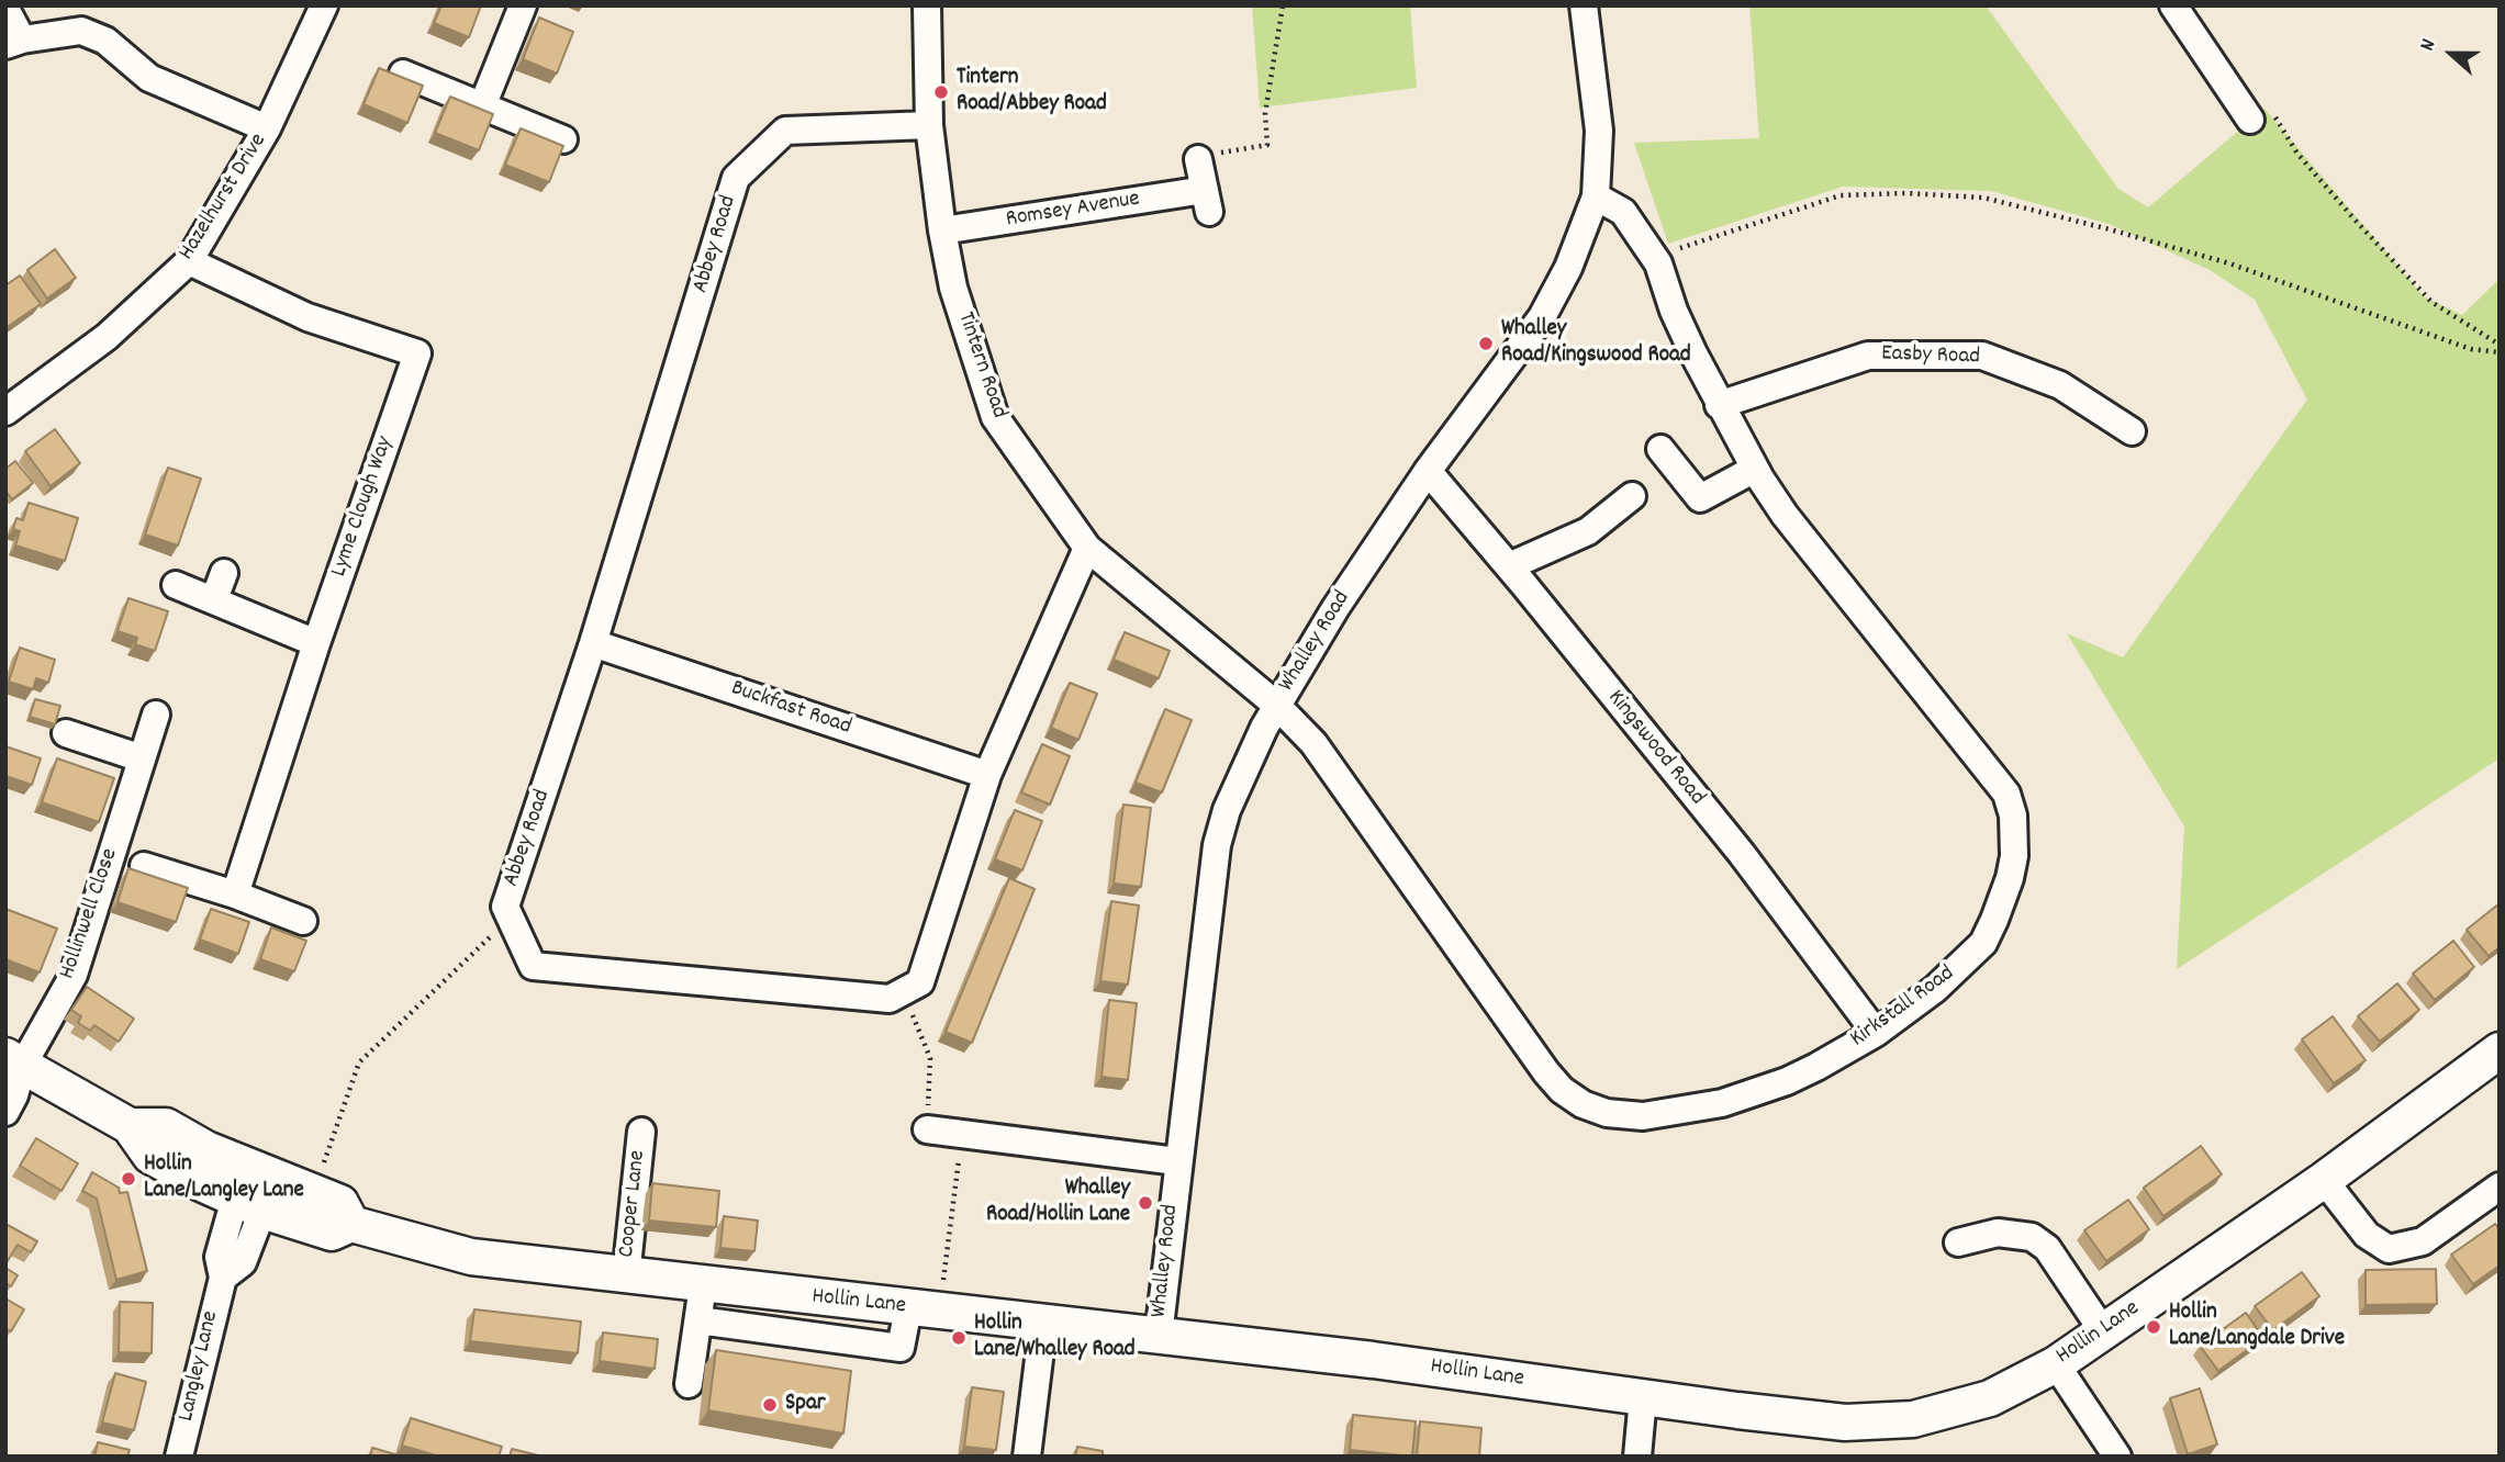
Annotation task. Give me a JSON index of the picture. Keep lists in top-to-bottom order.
{
  "streets": {
    "main road": ["Hollin Lane"],
    "street": [
      "Hazelhurst Drive",
      "Romsey Avenue",
      "Abbey Road",
      "Easby Road",
      "Tintern Road",
      "Lyme Clough Way",
      "Whalley Road",
      "Buckfast Road",
      "Kingswood Road",
      "Hollinwell Close",
      "Kirkstall Road",
      "Cooper Lane",
      "Langley Lane"
    ]
  },
  "crossings": [
    ["Hazelhurst Drive", "Lyme Clough Way"],
    ["Romsey Avenue", "Tintern Road"],
    ["Abbey Road", "Tintern Road"],
    ["Abbey Road", "Buckfast Road"],
    ["Easby Road", "Kirkstall Road"],
    ["Tintern Road", "Whalley Road"],
    ["Tintern Road", "Kirkstall Road"],
    ["Whalley Road", "Kingswood Road"],
    ["Whalley Road", "Kirkstall Road"],
    ["Whalley Road", "Hollin Lane"],
    ["Kingswood Road", "Kirkstall Road"],
    ["Hollinwell Close", "Hollin Lane"],
    ["Cooper Lane", "Hollin Lane"],
    ["Hollin Lane", "Langley Lane"]
  ],
  "places": [
    "Tintern Road/Abbey Road",
    "Whalley Road/Kingswood Road",
    "Hollin Lane/Langley Lane",
    "Whalley Road/Hollin Lane",
    "Hollin Lane/Langdale Drive",
    "Hollin Lane/Whalley Road",
    "Spar"
  ],
  "north": "left"
}
